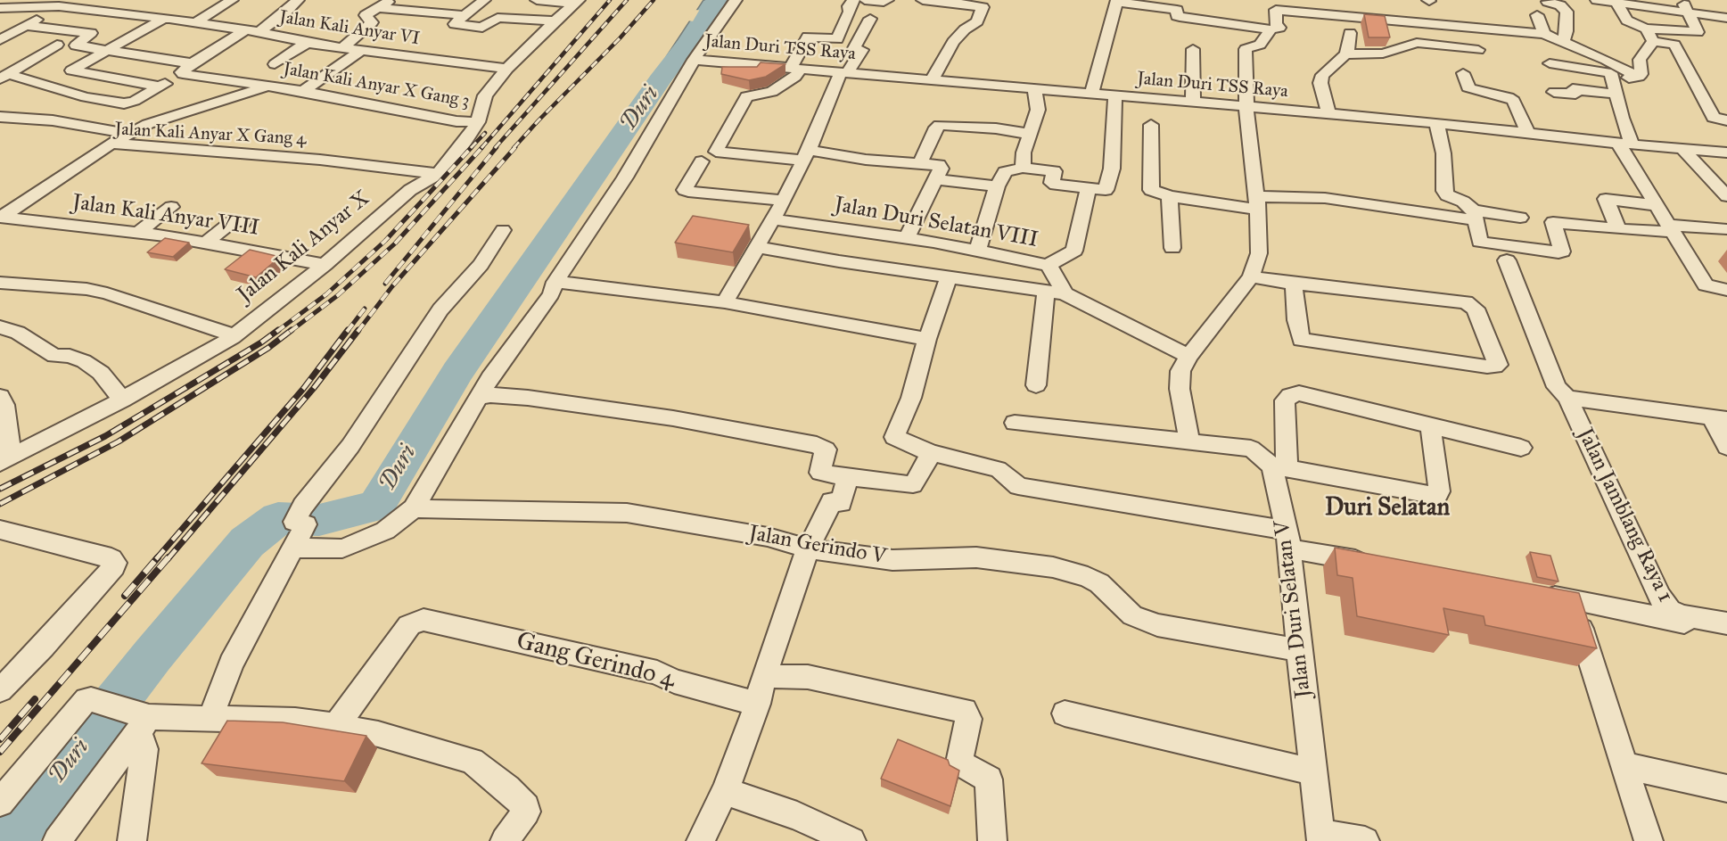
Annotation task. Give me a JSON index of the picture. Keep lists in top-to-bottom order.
{
  "streets": {
    "street": [
      "Jalan Kali Anyar VI",
      "Jalan Duri TSS Raya",
      "Jalan Kali Anyar X Gang 3",
      "Jalan Kali Anyar X Gang 4",
      "Jalan Kali Anyar VIII",
      "Jalan Duri Selatan VIII",
      "Jalan Kali Anyar X",
      "Jalan Jamblang Raya 1",
      "Jalan Gerindo V",
      "Jalan Duri Selatan V",
      "Gang Gerindo 4"
    ]
  },
  "crossings": [
    ["Jalan Kali Anyar VI", "Jalan Kali Anyar X"],
    ["Jalan Kali Anyar X Gang 3", "Jalan Kali Anyar X Gang 4"],
    ["Jalan Kali Anyar X Gang 3", "Jalan Kali Anyar X"],
    ["Jalan Kali Anyar X Gang 4", "Jalan Kali Anyar VIII"],
    ["Jalan Kali Anyar X Gang 4", "Jalan Kali Anyar X"],
    ["Jalan Kali Anyar VIII", "Jalan Kali Anyar X"],
    ["Jalan Gerindo V", "Jalan Duri Selatan V"]
  ],
  "districts": ["Duri Selatan"],
  "water": ["Duri"]
}
